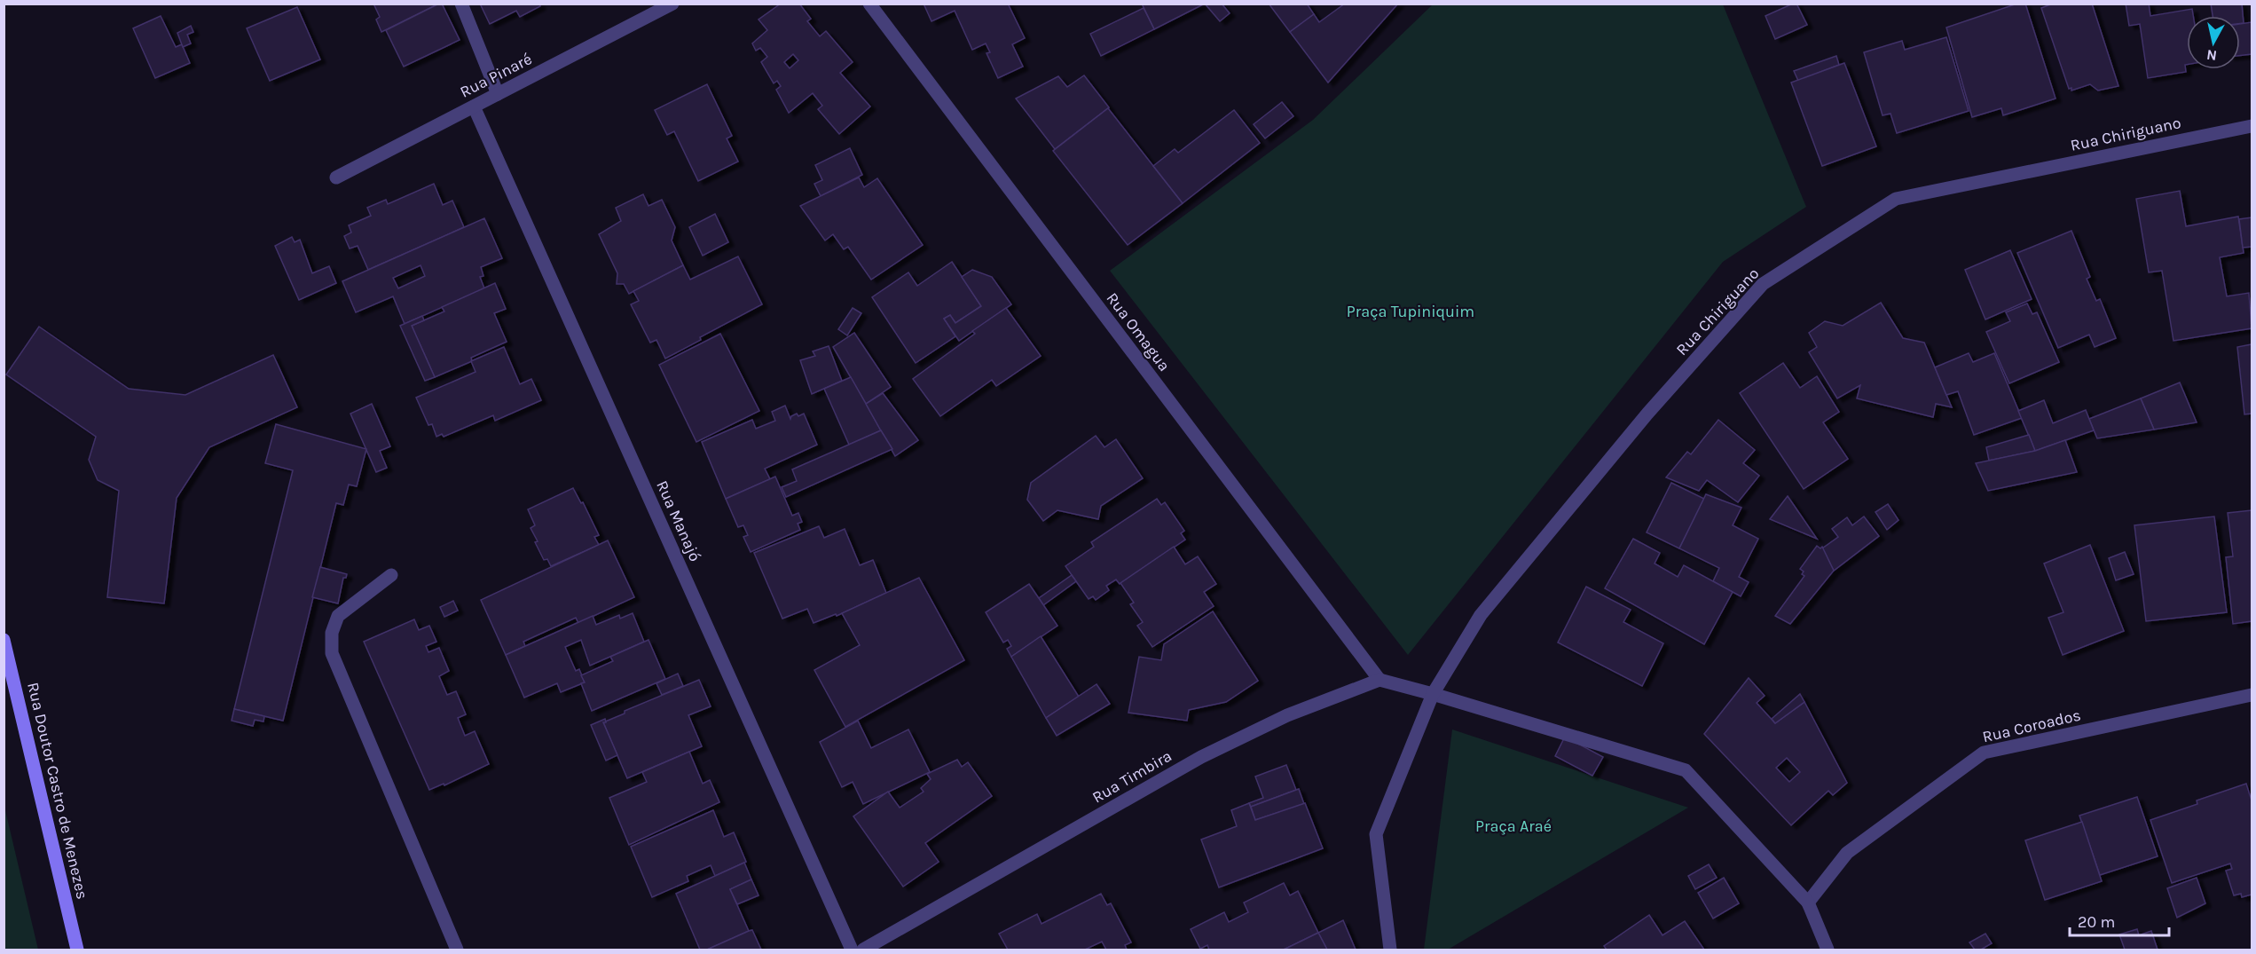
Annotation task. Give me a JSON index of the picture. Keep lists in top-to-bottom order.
{
  "streets": {
    "street": [
      "Rua Pinaré",
      "Rua Chiriguano",
      "Rua Omagua",
      "Rua Manajó",
      "Rua Coroados",
      "Rua Timbira",
      "Rua Doutor Castro de Menezes"
    ]
  },
  "crossings": [
    ["Rua Pinaré", "Rua Manajó"],
    ["Rua Omagua", "Rua Timbira"]
  ],
  "parks": ["Praça Tupiniquim", "Praça Araé"],
  "scale_bar": "20 m",
  "north": "bottom"
}
